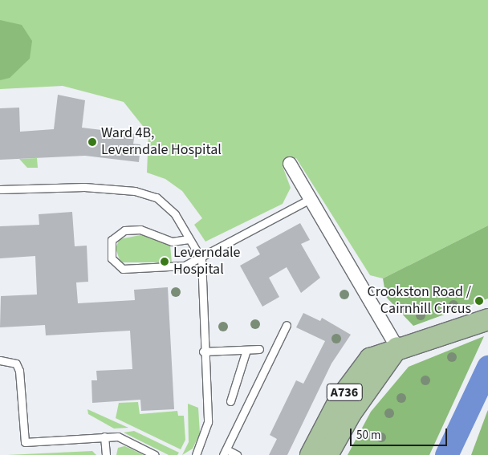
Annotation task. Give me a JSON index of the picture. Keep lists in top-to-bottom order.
{
  "streets": {
    "main road": ["A736"]
  },
  "places": ["Ward 4B, Leverndale Hospital", "Leverndale Hospital", "Crookston Road / Cairnhill Circus"],
  "scale_bar": "50 m"
}
